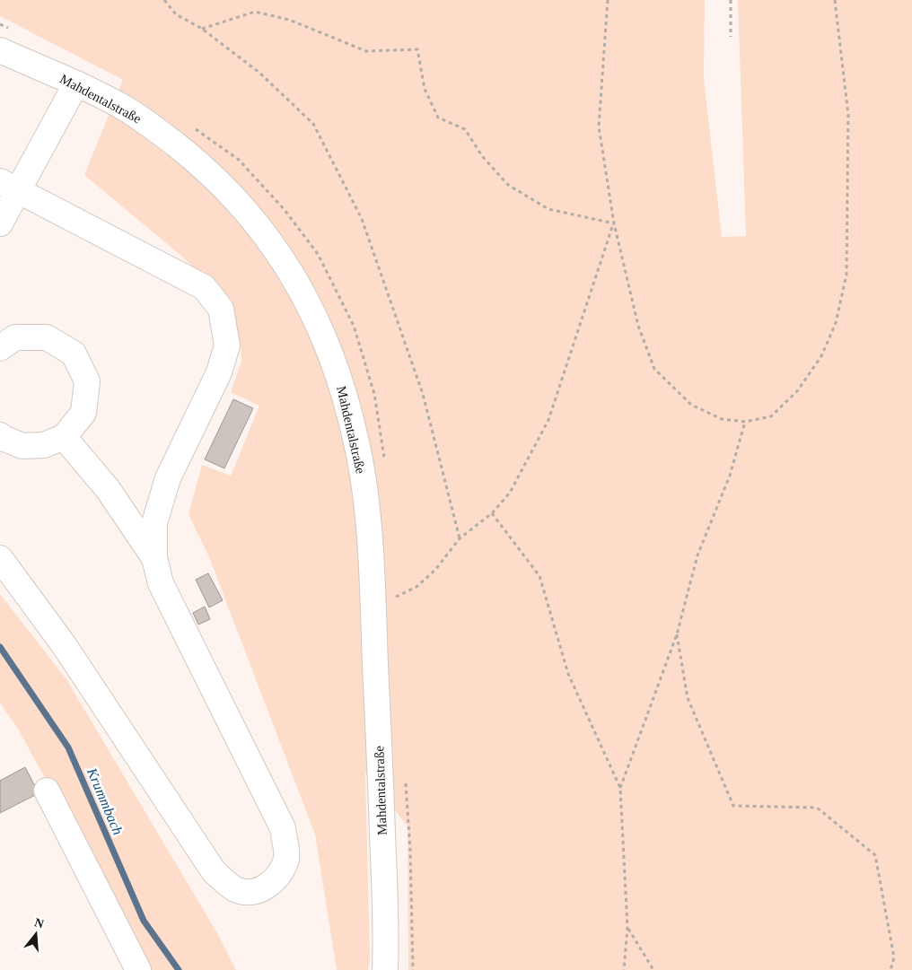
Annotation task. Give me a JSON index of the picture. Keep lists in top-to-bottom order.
{
  "streets": {
    "main road": ["Mahdentalstraße"]
  },
  "water": ["Krummbach"],
  "north": "top"
}
